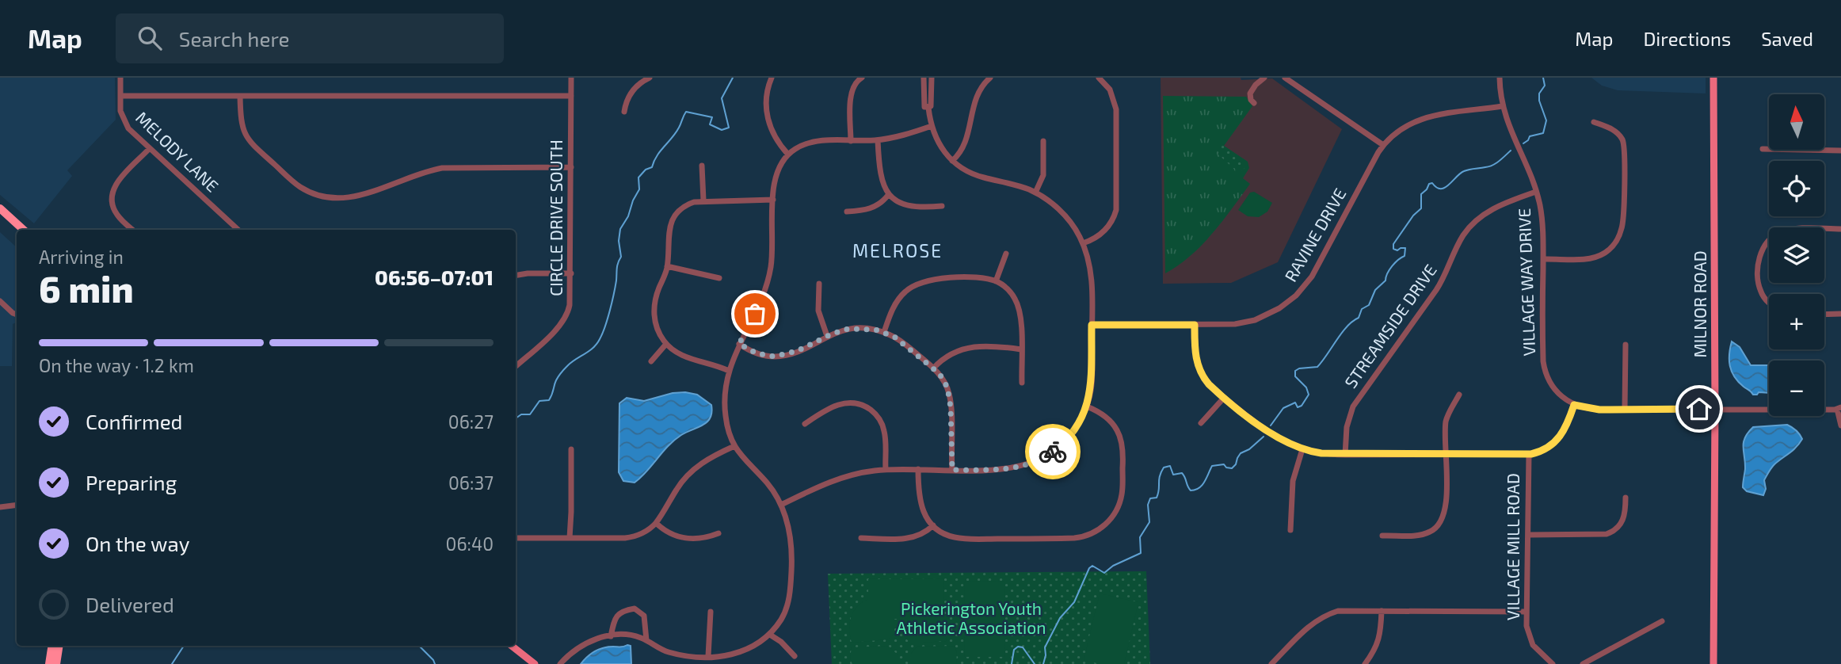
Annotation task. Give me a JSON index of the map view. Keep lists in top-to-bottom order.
{
  "streets": {
    "main road": ["MILNOR ROAD"],
    "street": [
      "MELODY LANE",
      "CIRCLE DRIVE SOUTH",
      "RAVINE DRIVE",
      "VILLAGE WAY DRIVE",
      "STREAMSIDE DRIVE",
      "VILLAGE MILL ROAD"
    ]
  },
  "crossings": [
    ["RAVINE DRIVE", "VILLAGE WAY DRIVE"],
    ["VILLAGE WAY DRIVE", "STREAMSIDE DRIVE"]
  ],
  "districts": ["MELROSE"],
  "parks": ["Pickerington Youth Athletic Association"],
  "north": "top",
  "page": {
    "header": "Map",
    "search": "Search here",
    "nav": ["Map", "Directions", "Saved"],
    "map_buttons": ["+", "−"],
    "heading": ["6 min", "Arriving in", "06:56–07:01"],
    "bar": "On the way · 1.2 km",
    "list": [
      ["Confirmed", "06:27"],
      ["Preparing", "06:37"],
      ["On the way", "06:40"],
      "Delivered"
    ]
  }
}
